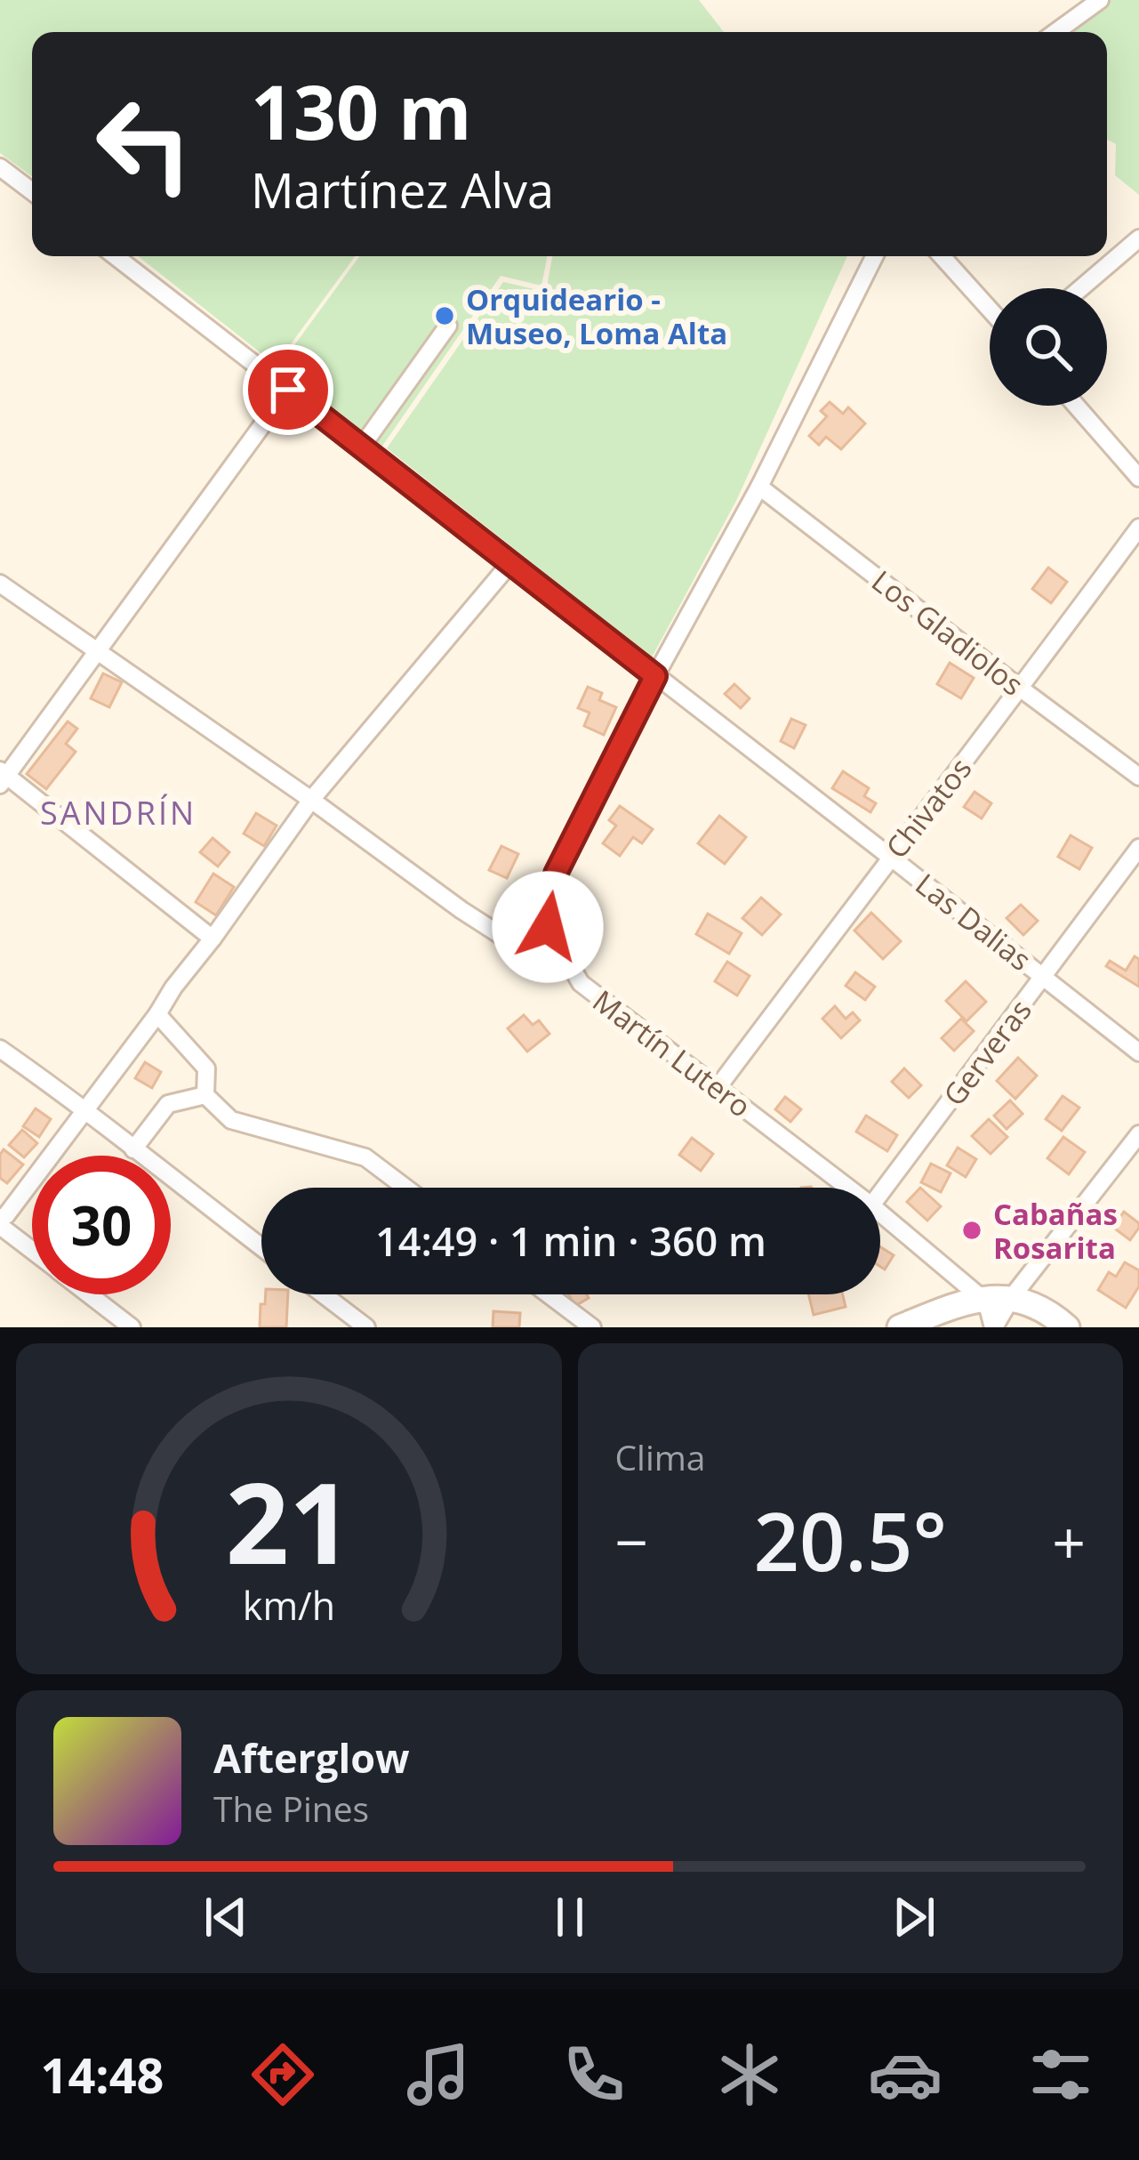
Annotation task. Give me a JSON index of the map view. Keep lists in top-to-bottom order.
{
  "streets": {
    "street": [
      "Los Gladiolos",
      "Chivatos",
      "Las Dalias",
      "Gerveras",
      "Martín Lutero"
    ]
  },
  "crossings": [
    ["Los Gladiolos", "Chivatos"],
    ["Los Gladiolos", "Martín Lutero"],
    ["Chivatos", "Las Dalias"],
    ["Chivatos", "Martín Lutero"],
    ["Las Dalias", "Gerveras"],
    ["Las Dalias", "Martín Lutero"]
  ],
  "districts": ["SANDRÍN"],
  "places": ["Orquideario - Museo, Loma Alta", "Cabañas Rosarita"],
  "page": {
    "turn": ["130 m", "Martínez Alva"],
    "limit": "30",
    "trip": "14:49 · 1 min · 360 m",
    "tile": "Clima",
    "heat": ["−", "20.5°", "+"],
    "song": ["Afterglow", "The Pines"],
    "tabs": "14:48",
    "gauge": ["21", "km/h"]
  }
}
